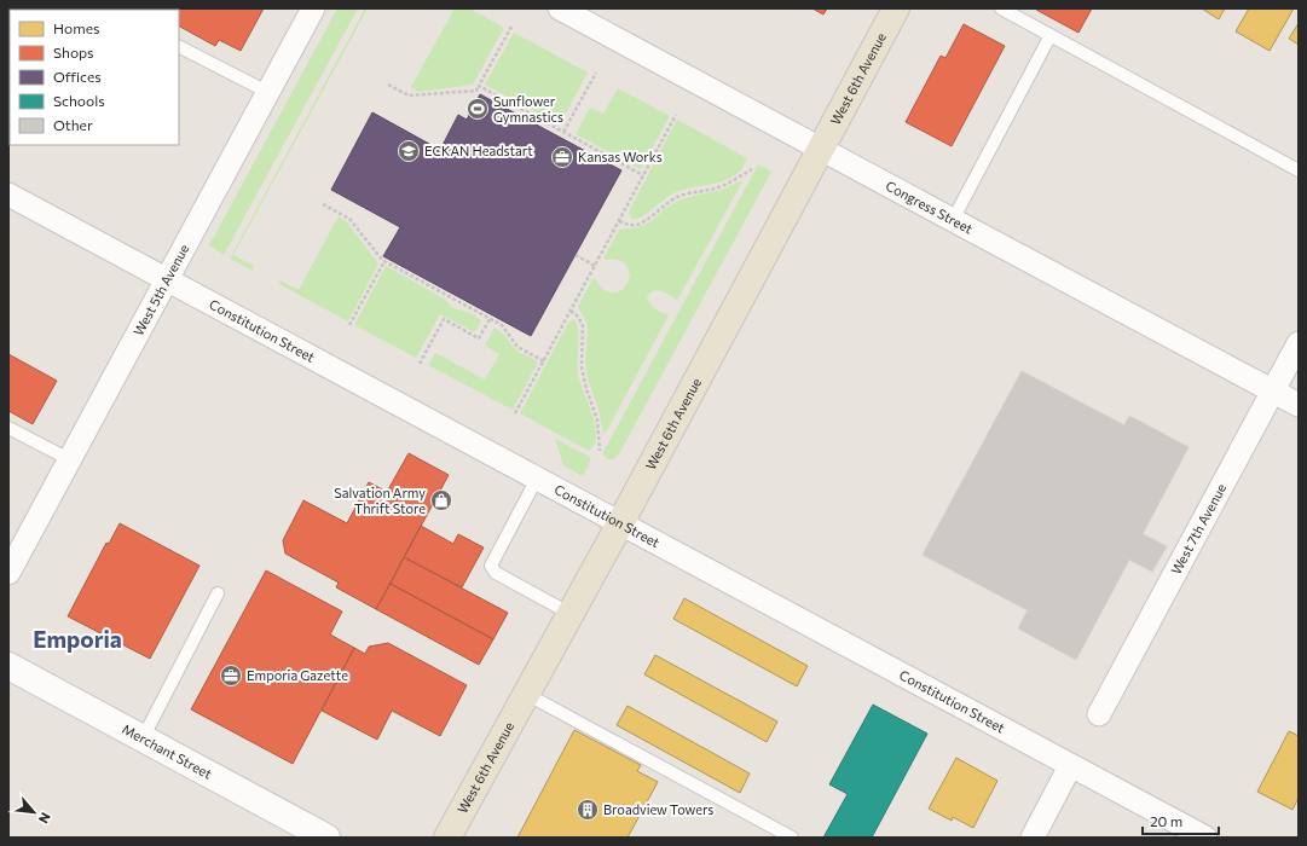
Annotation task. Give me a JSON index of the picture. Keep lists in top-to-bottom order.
{
  "streets": {
    "main road": ["West 6th Avenue"],
    "street": [
      "Congress Street",
      "West 5th Avenue",
      "Constitution Street",
      "West 7th Avenue",
      "Merchant Street"
    ]
  },
  "crossings": [
    ["West 6th Avenue", "Congress Street"],
    ["West 6th Avenue", "Constitution Street"],
    ["Congress Street", "West 7th Avenue"],
    ["West 5th Avenue", "Constitution Street"]
  ],
  "districts": ["Emporia"],
  "places": {
    "sports": ["Sunflower Gymnastics"],
    "school or university": ["ECKAN Headstart"],
    "office": ["Kansas Works", "Emporia Gazette"],
    "shop": ["Salvation Army Thrift Store"],
    "building": ["Broadview Towers"]
  },
  "legend": [
    "Homes",
    "Shops",
    "Offices",
    "Schools",
    "Other"
  ],
  "scale_bar": "20 m",
  "north": "bottom right"
}
